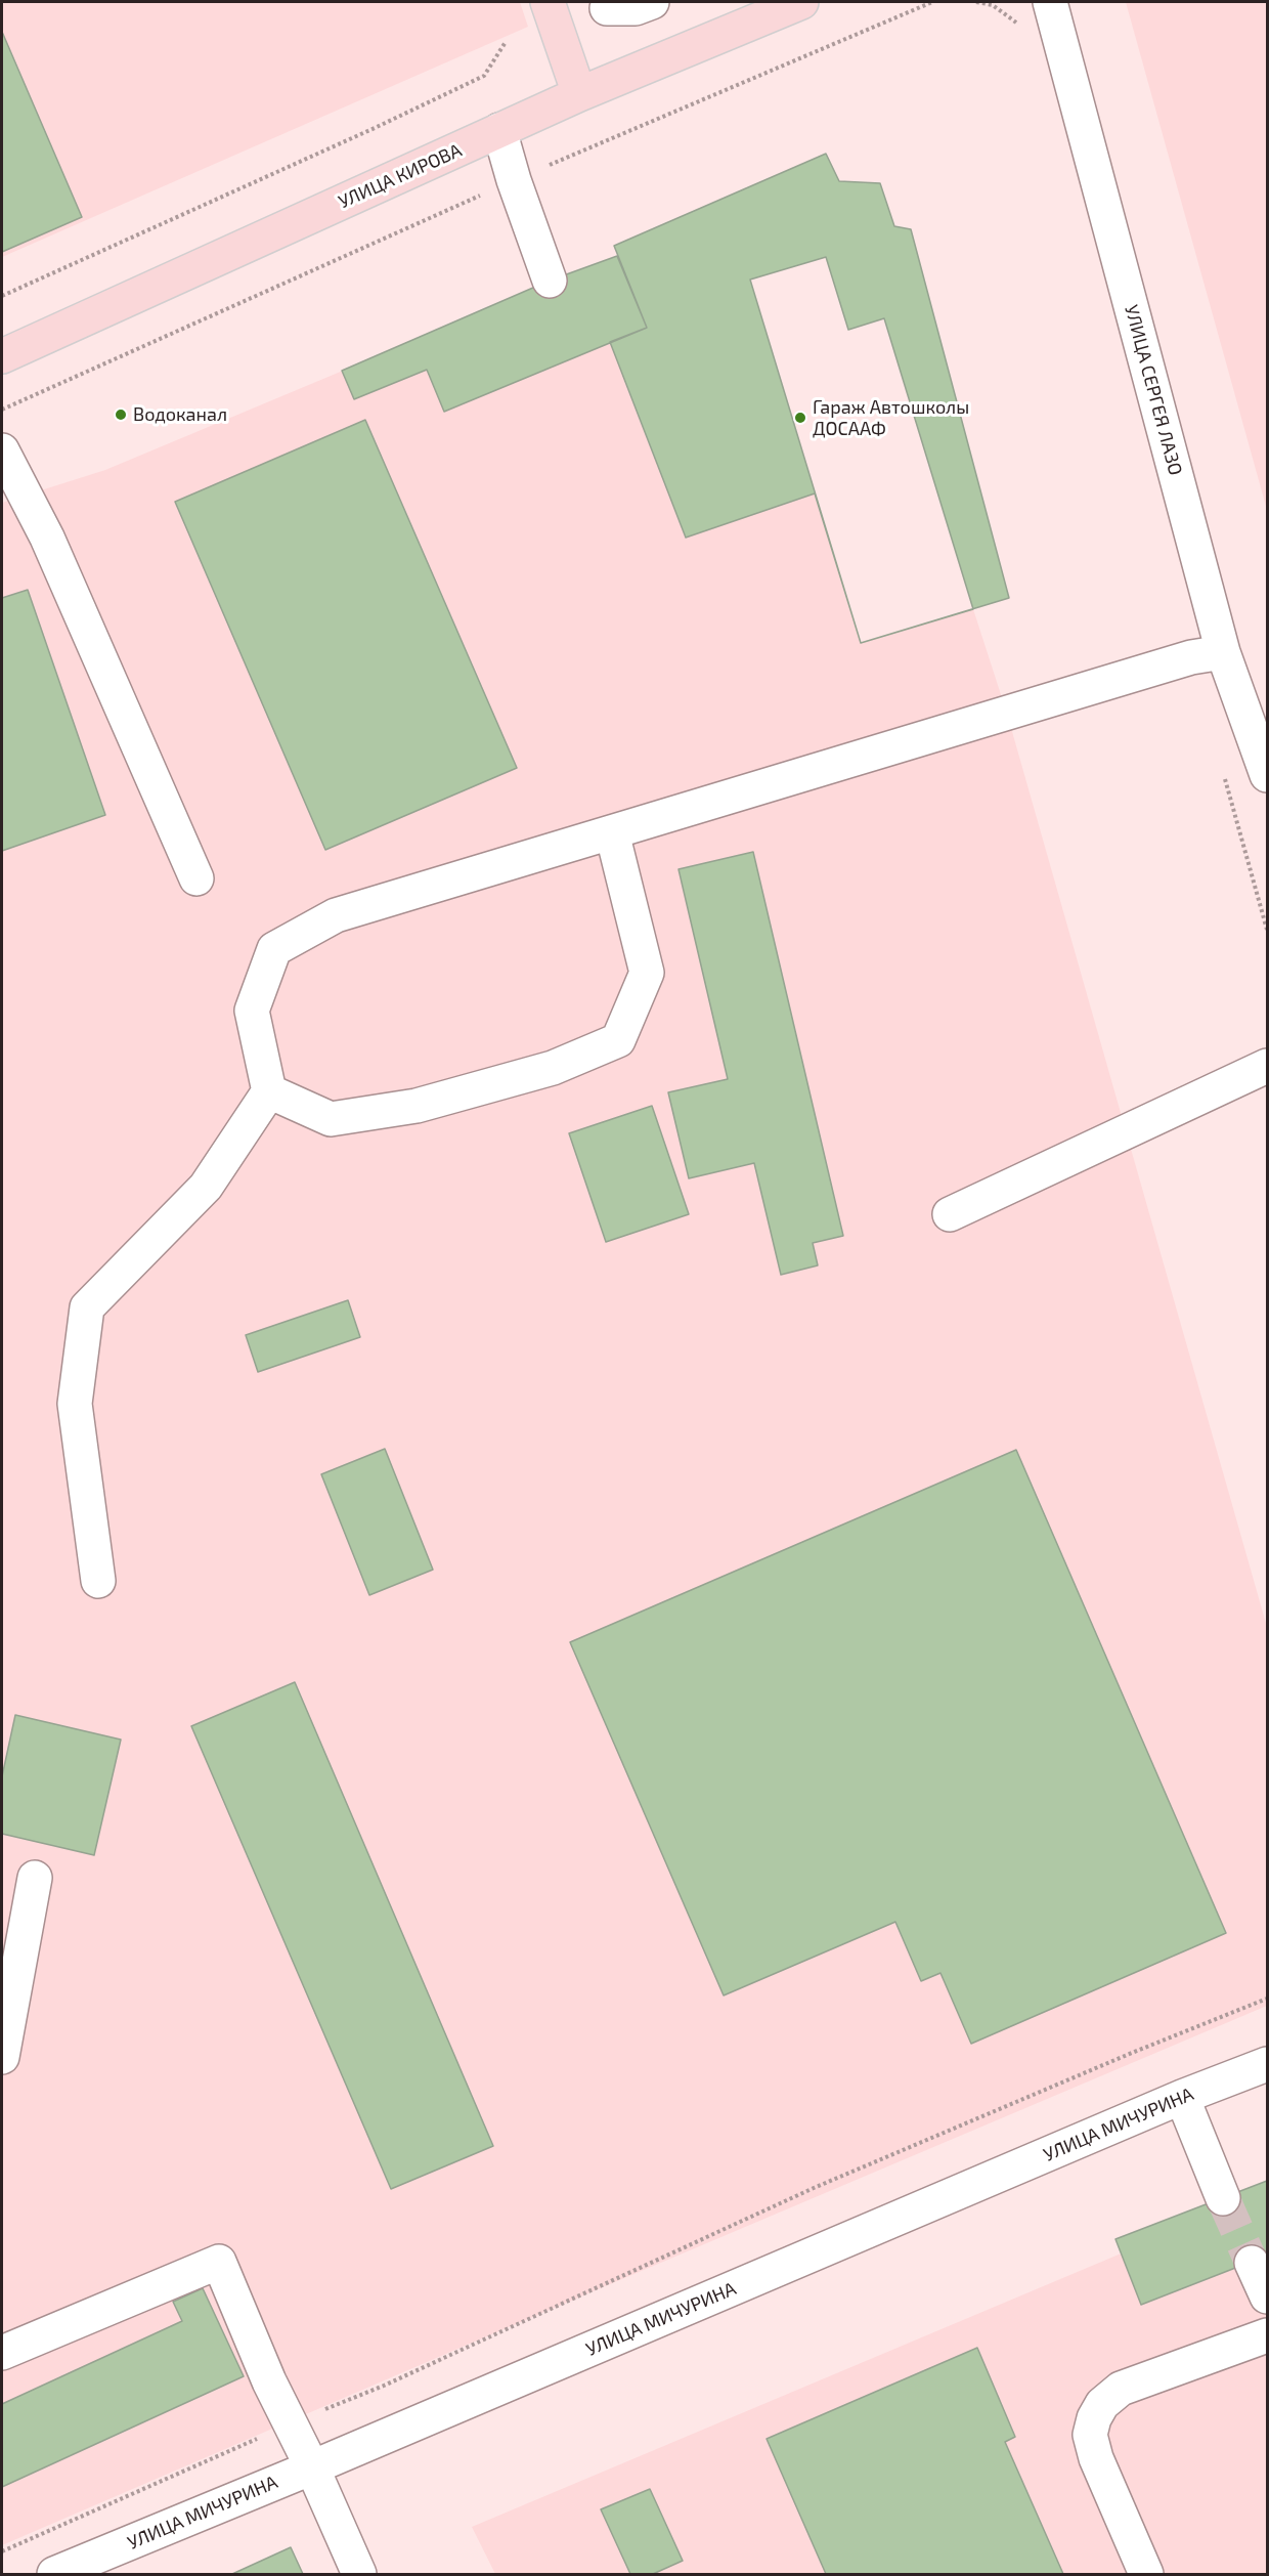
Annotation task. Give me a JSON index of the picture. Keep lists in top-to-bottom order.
{
  "streets": {
    "main road": ["УЛИЦА КИРОВА"],
    "street": ["УЛИЦА СЕРГЕЯ ЛАЗО", "УЛИЦА МИЧУРИНА"]
  },
  "places": ["Водоканал", "Гараж Автошколы ДОСААФ"]
}
